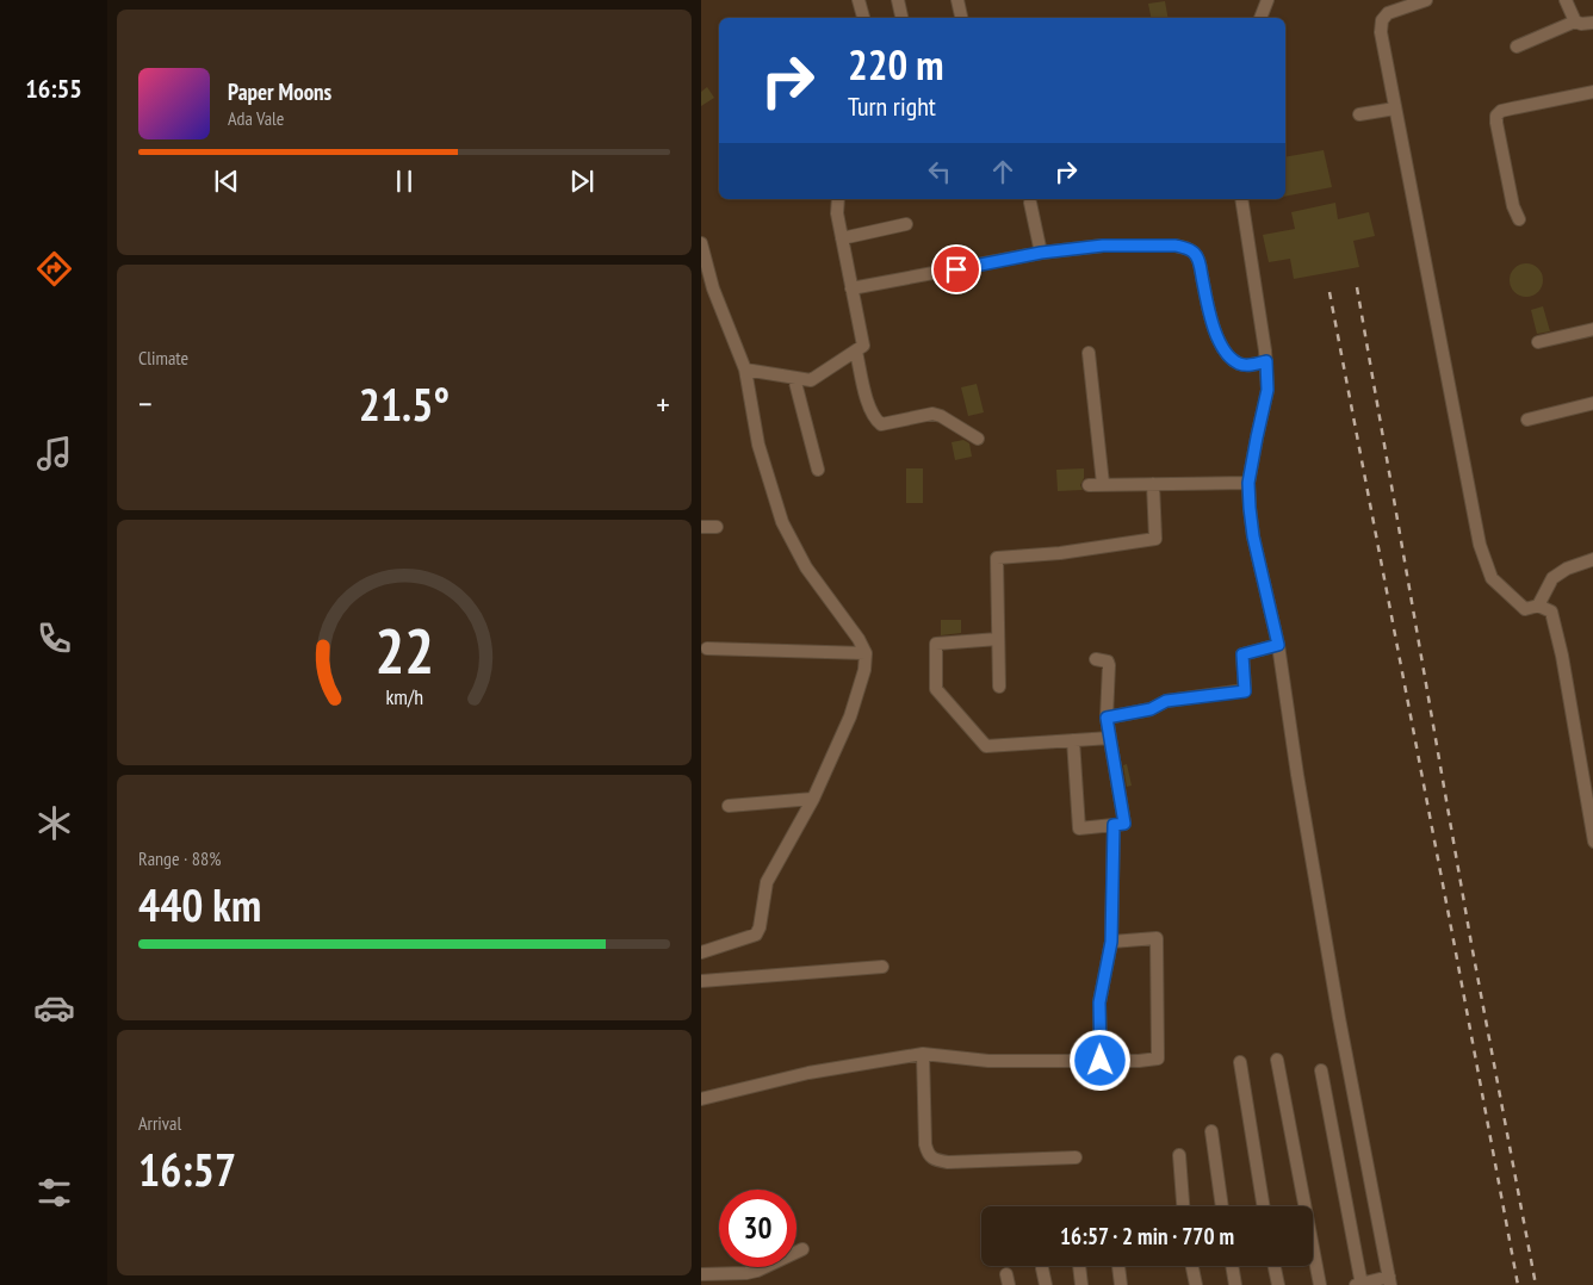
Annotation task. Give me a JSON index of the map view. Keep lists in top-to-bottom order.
{
  "page": {
    "tabs": "16:55",
    "turn": ["220 m", "Turn right"],
    "song": ["Paper Moons", "Ada Vale"],
    "tile": [
      "Climate",
      ["Range · 88%", "440 km"],
      ["Arrival", "16:57"]
    ],
    "heat": ["−", "21.5°", "+"],
    "limit": "30",
    "trip": "16:57 · 2 min · 770 m",
    "gauge": ["22", "km/h"]
  }
}
